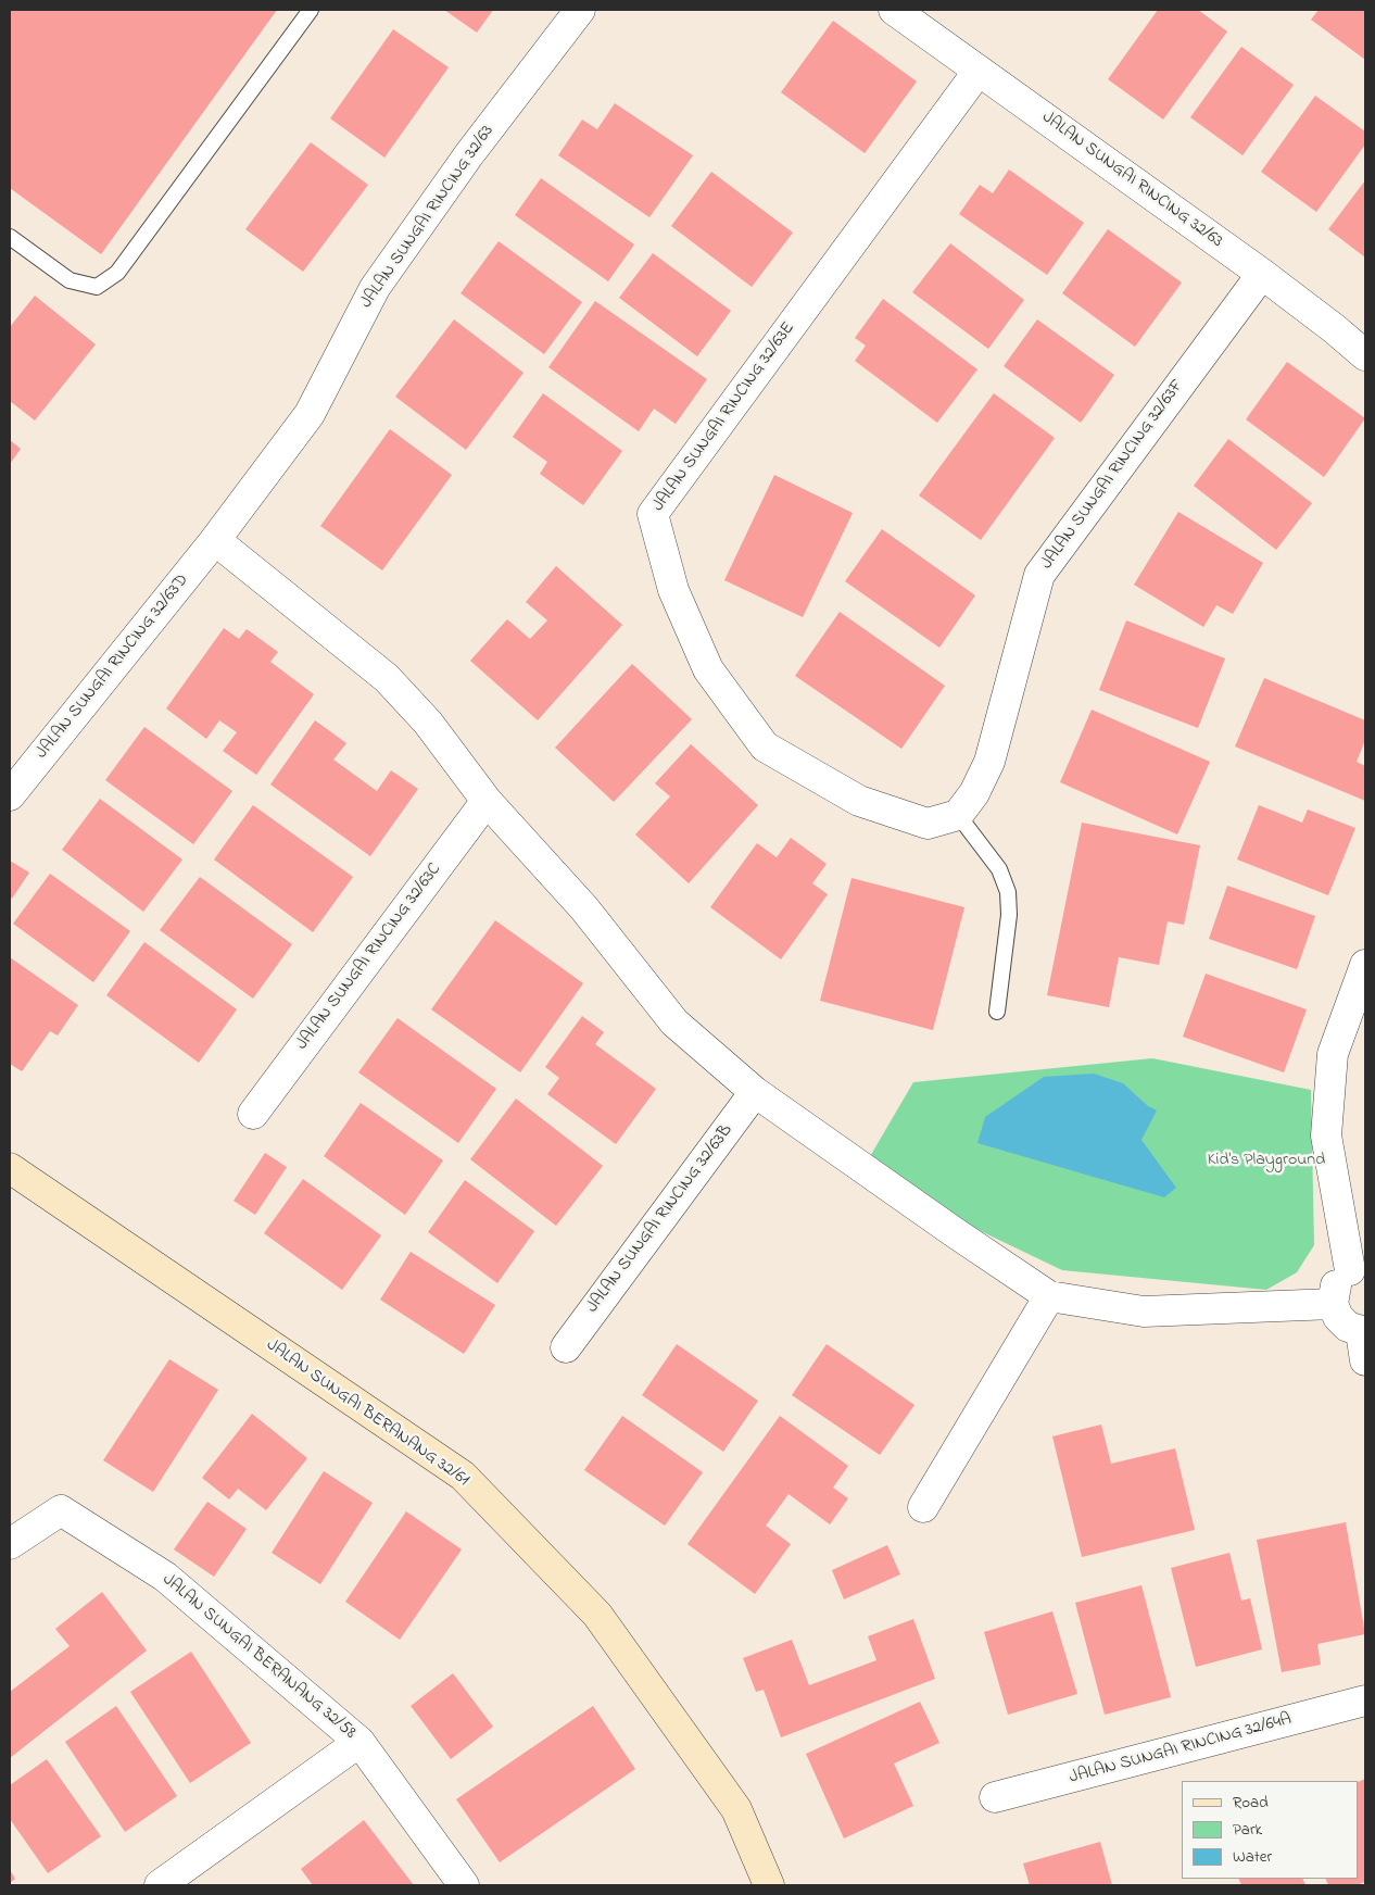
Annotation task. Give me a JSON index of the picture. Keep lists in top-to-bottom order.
{
  "streets": {
    "street": [
      "JALAN SUNGAI RINCING 32/63",
      "JALAN SUNGAI RINCING 32/63E",
      "JALAN SUNGAI RINCING 32/63F",
      "JALAN SUNGAI RINCING 32/63D",
      "JALAN SUNGAI RINCING 32/63C",
      "JALAN SUNGAI RINCING 32/63B",
      "JALAN SUNGAI BERANANG 32/61",
      "JALAN SUNGAI BERANANG 32/58",
      "JALAN SUNGAI RINCING 32/64A"
    ]
  },
  "crossings": [
    ["JALAN SUNGAI RINCING 32/63", "JALAN SUNGAI RINCING 32/63E"],
    ["JALAN SUNGAI RINCING 32/63", "JALAN SUNGAI RINCING 32/63F"],
    ["JALAN SUNGAI RINCING 32/63", "JALAN SUNGAI RINCING 32/63D"],
    ["JALAN SUNGAI RINCING 32/63E", "JALAN SUNGAI RINCING 32/63F"]
  ],
  "parks": ["Kid's Playground"],
  "legend": ["Road", "Park", "Water"]
}
